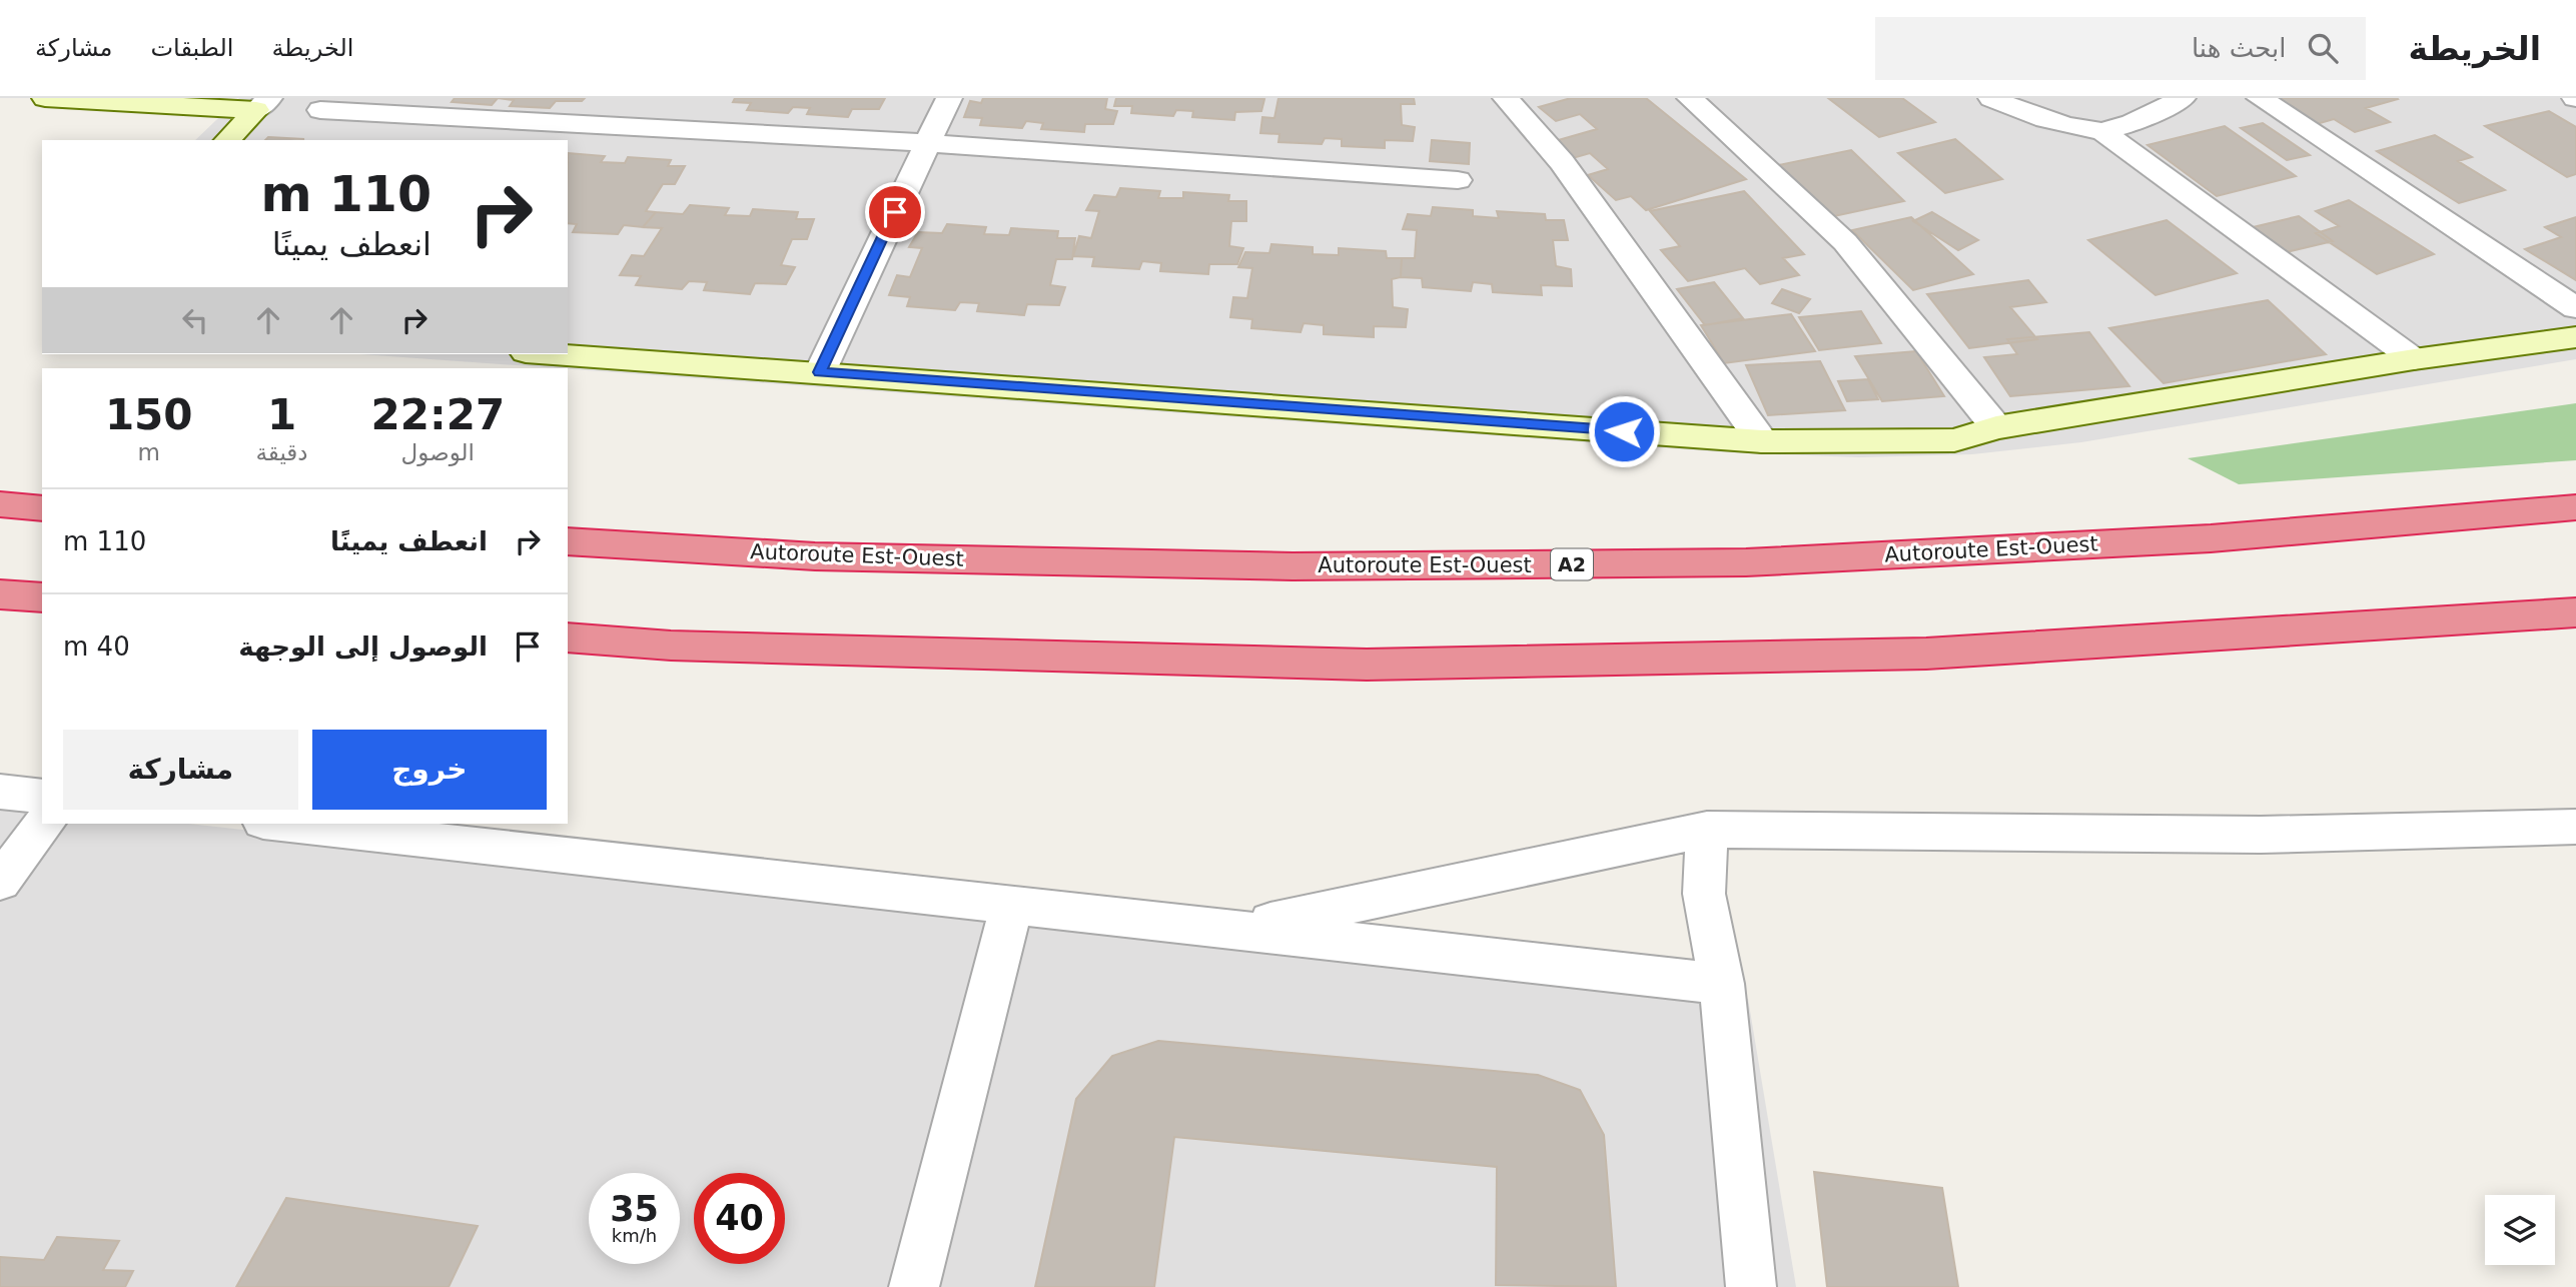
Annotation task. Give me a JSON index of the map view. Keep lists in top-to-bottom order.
{
  "streets": {
    "highway": ["Autoroute Est-Ouest", "A2"]
  },
  "page": {
    "header": "الخريطة",
    "search": "ابحث هنا",
    "nav": ["الخريطة", "الطبقات", "مشاركة"],
    "turn": ["110 m", "انعطف يمينًا"],
    "eta": [
      "22:27",
      "الوصول",
      "1",
      "دقيقة",
      "150",
      "m"
    ],
    "list": [
      {
        "name": "انعطف يمينًا",
        "value": "110 m"
      },
      {
        "name": "الوصول إلى الوجهة",
        "value": "40 m"
      }
    ],
    "buttons": ["خروج", "مشاركة"],
    "speed": "35 km/h",
    "limit": "40"
  }
}
